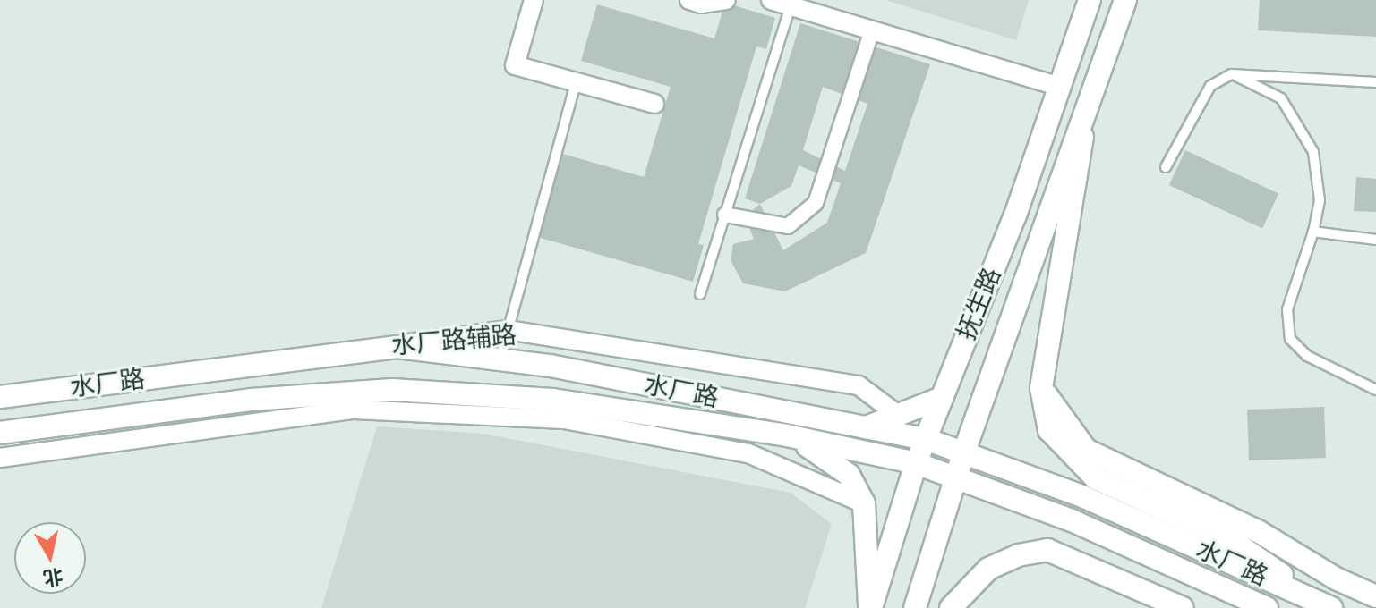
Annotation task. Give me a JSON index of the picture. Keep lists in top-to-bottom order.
{
  "streets": {
    "street": ["抚生路", "水厂路辅路", "水厂路"]
  },
  "crossings": [
    ["抚生路", "水厂路"],
    ["水厂路辅路", "水厂路"]
  ],
  "north": "bottom"
}
